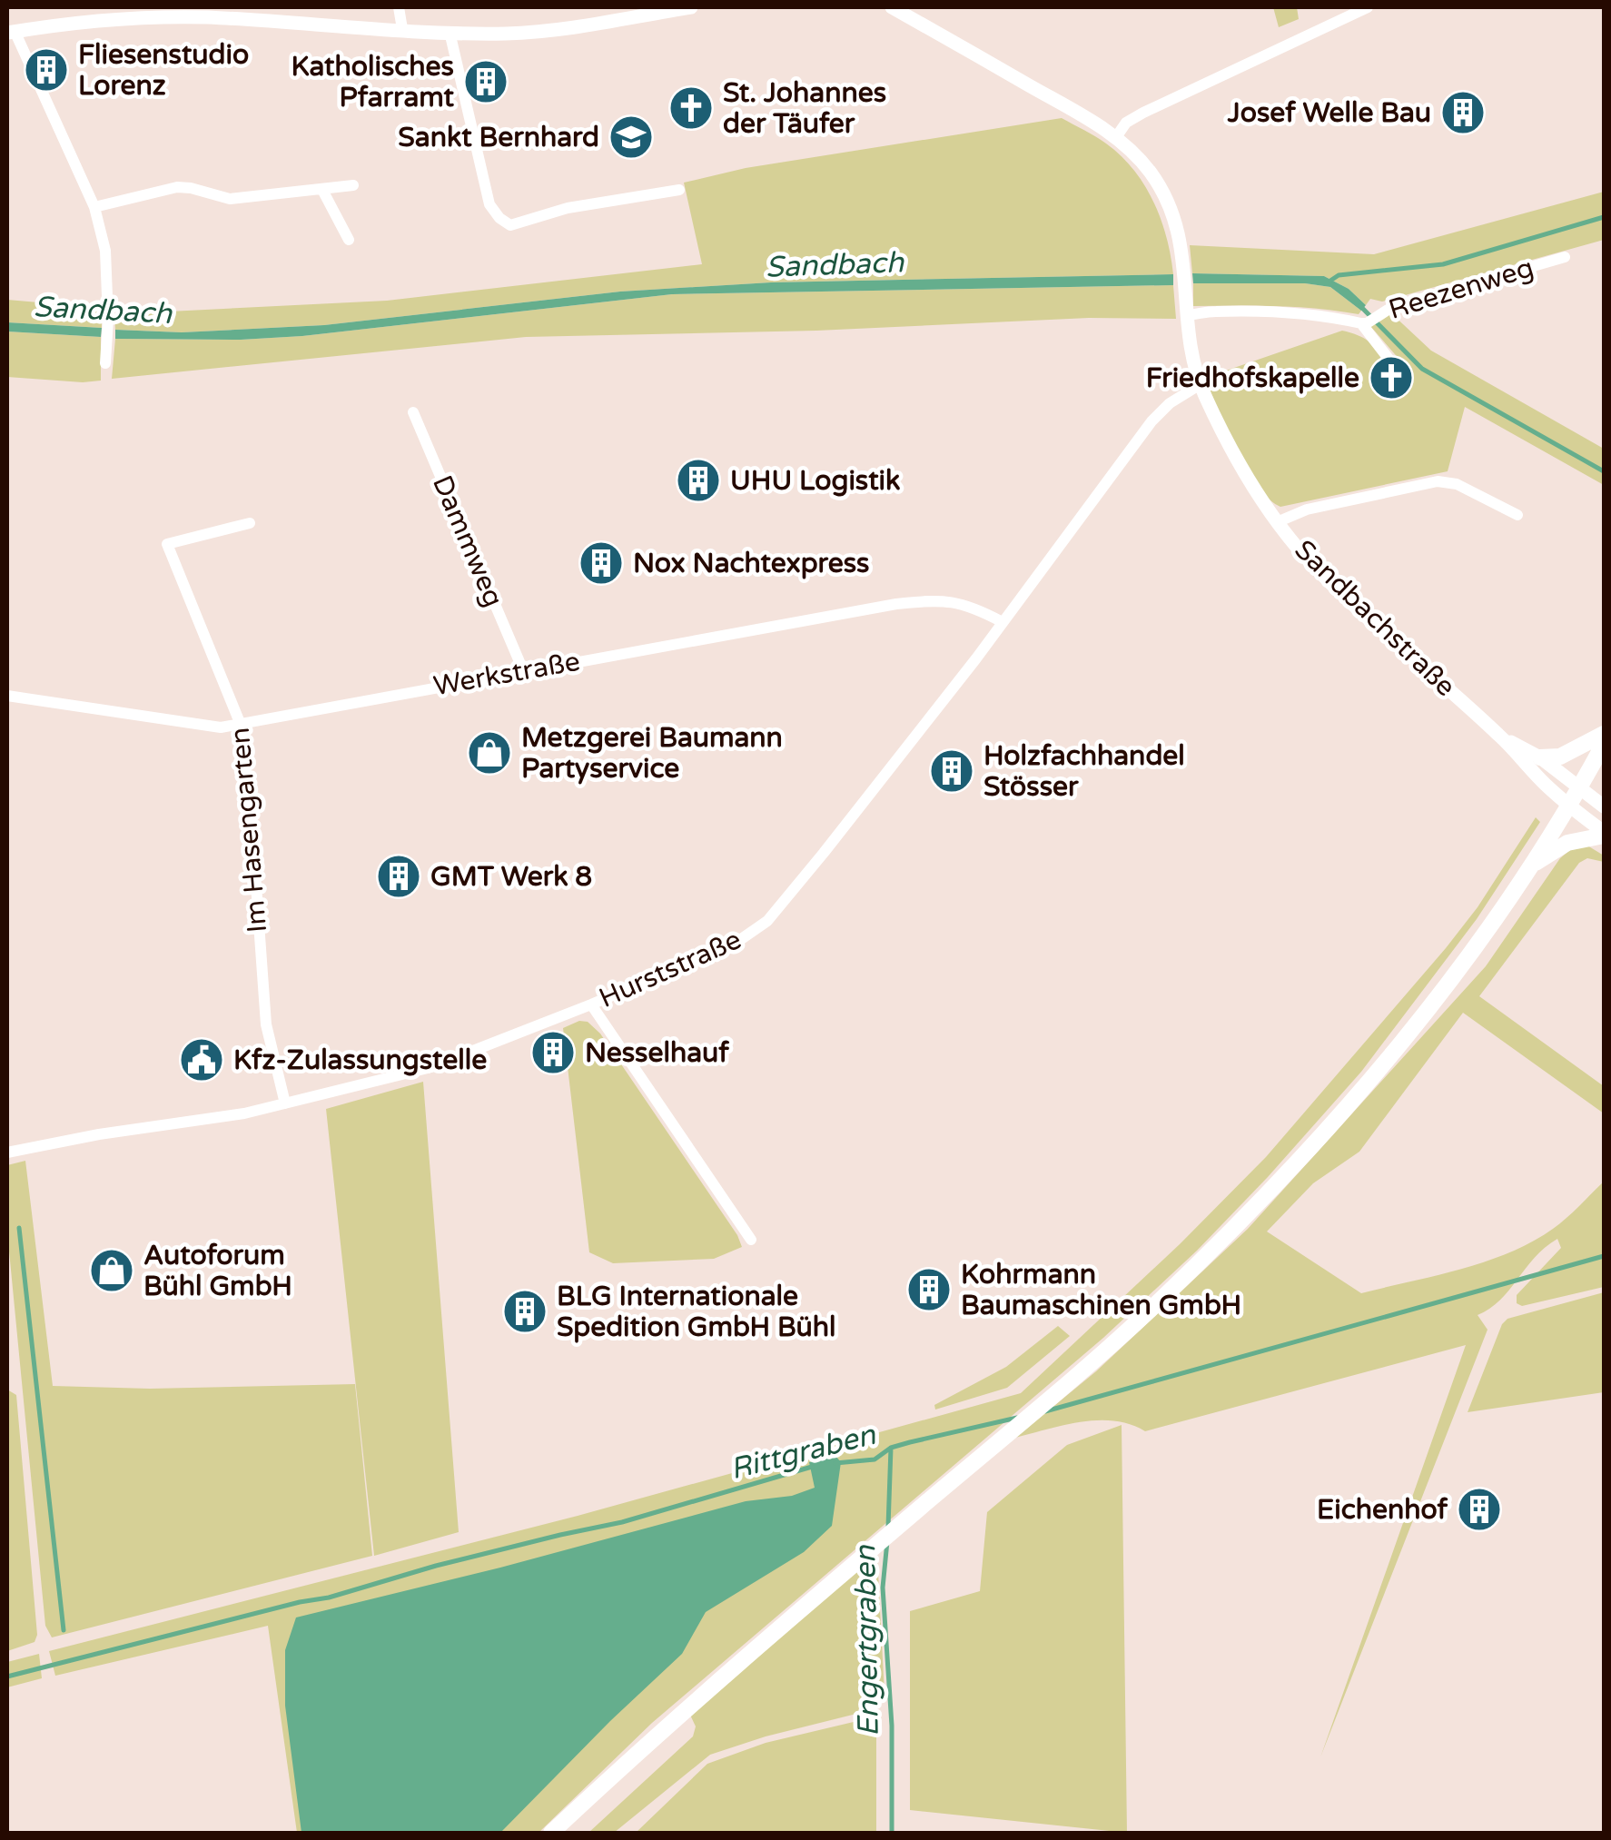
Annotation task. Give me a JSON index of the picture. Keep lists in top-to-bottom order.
{
  "streets": {
    "street": [
      "Reezenweg",
      "Dammweg",
      "Sandbachstraße",
      "Werkstraße",
      "Im Hasengarten",
      "Hurststraße"
    ]
  },
  "crossings": [
    ["Reezenweg", "Sandbachstraße"],
    ["Dammweg", "Werkstraße"],
    ["Sandbachstraße", "Hurststraße"],
    ["Werkstraße", "Im Hasengarten"],
    ["Werkstraße", "Hurststraße"],
    ["Im Hasengarten", "Hurststraße"]
  ],
  "water": ["Sandbach", "Rittgraben", "Engertgraben"],
  "places": {
    "building": [
      "Fliesenstudio Lorenz",
      "Katholisches Pfarramt",
      "Josef Welle Bau",
      "UHU Logistik",
      "Nox Nachtexpress",
      "Holzfachhandel Stösser",
      "GMT Werk 8",
      "Nesselhauf",
      "Kohrmann Baumaschinen GmbH",
      "BLG Internationale Spedition GmbH Bühl",
      "Eichenhof"
    ],
    "church": ["St. Johannes der Täufer", "Friedhofskapelle"],
    "school or university": ["Sankt Bernhard"],
    "shop": ["Metzgerei Baumann Partyservice", "Autoforum Bühl GmbH"],
    "public building": ["Kfz-Zulassungstelle"]
  }
}
